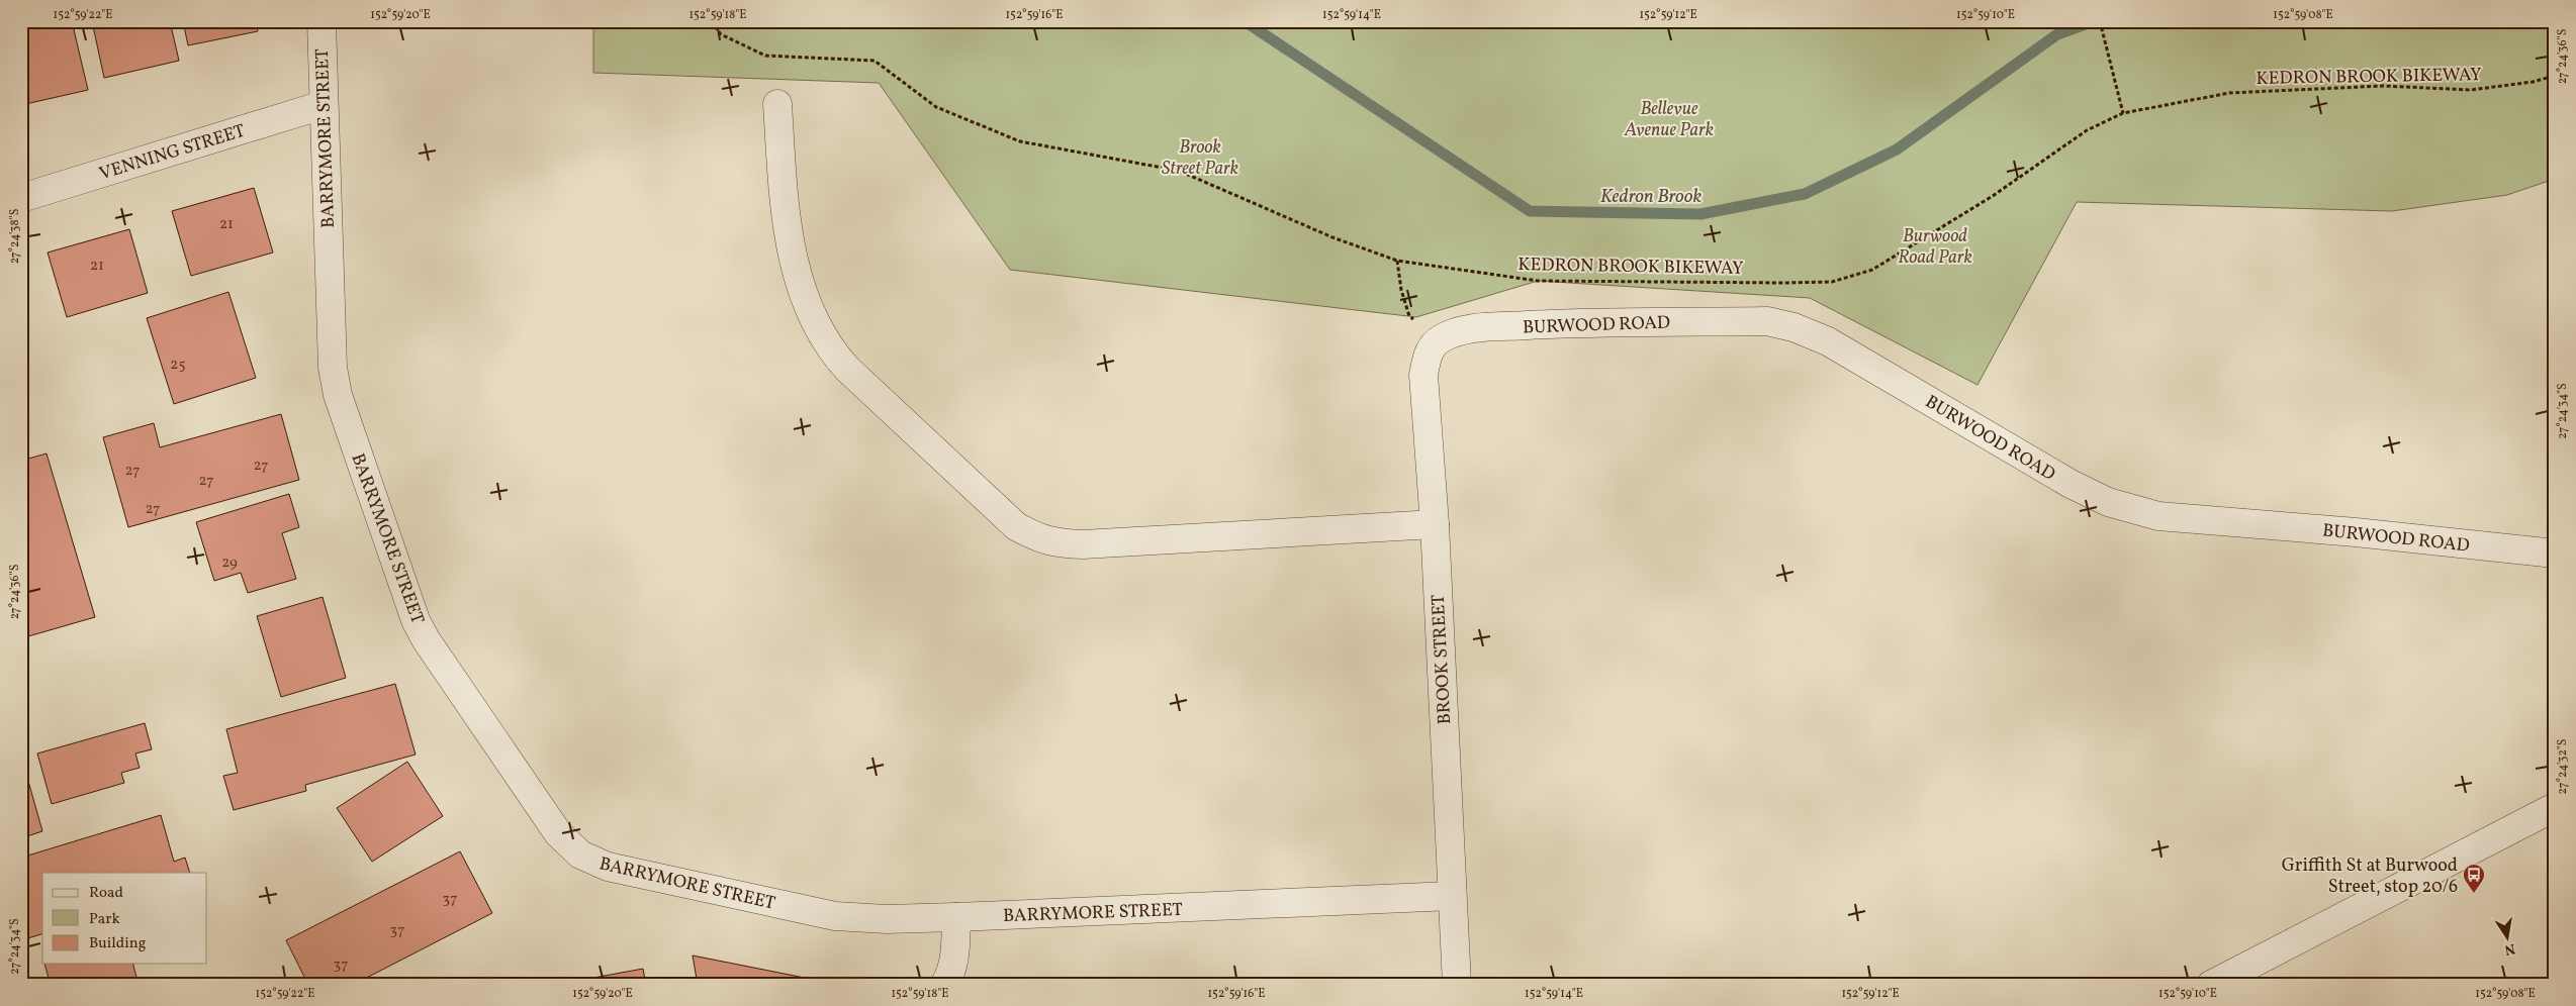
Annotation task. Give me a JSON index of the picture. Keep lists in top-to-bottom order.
{
  "streets": {
    "street": [
      "BARRYMORE STREET",
      "VENNING STREET",
      "BURWOOD ROAD",
      "BROOK STREET"
    ],
    "path": ["KEDRON BROOK BIKEWAY"]
  },
  "crossings": [
    ["BARRYMORE STREET", "VENNING STREET"],
    ["BARRYMORE STREET", "BROOK STREET"],
    ["BURWOOD ROAD", "BROOK STREET"]
  ],
  "water": ["Kedron Brook"],
  "parks": ["Bellevue Avenue Park", "Brook Street Park", "Burwood Road Park"],
  "places": {
    "bus stop": ["Griffith St at Burwood Street, stop 20/6"]
  },
  "house_numbers": [
    "21",
    "21",
    "25",
    "27",
    "27",
    "27",
    "27",
    "29",
    "37",
    "37",
    "37"
  ],
  "legend": ["Road", "Park", "Building"],
  "north": "bottom",
  "coordinates": [
    "152°59'22\"E",
    "152°59'20\"E",
    "152°59'18\"E",
    "152°59'16\"E",
    "152°59'14\"E",
    "152°59'12\"E",
    "152°59'10\"E",
    "152°59'08\"E",
    "27°24'36\"S",
    "27°24'38\"S",
    "27°24'34\"S",
    "27°24'32\"S"
  ]
}
